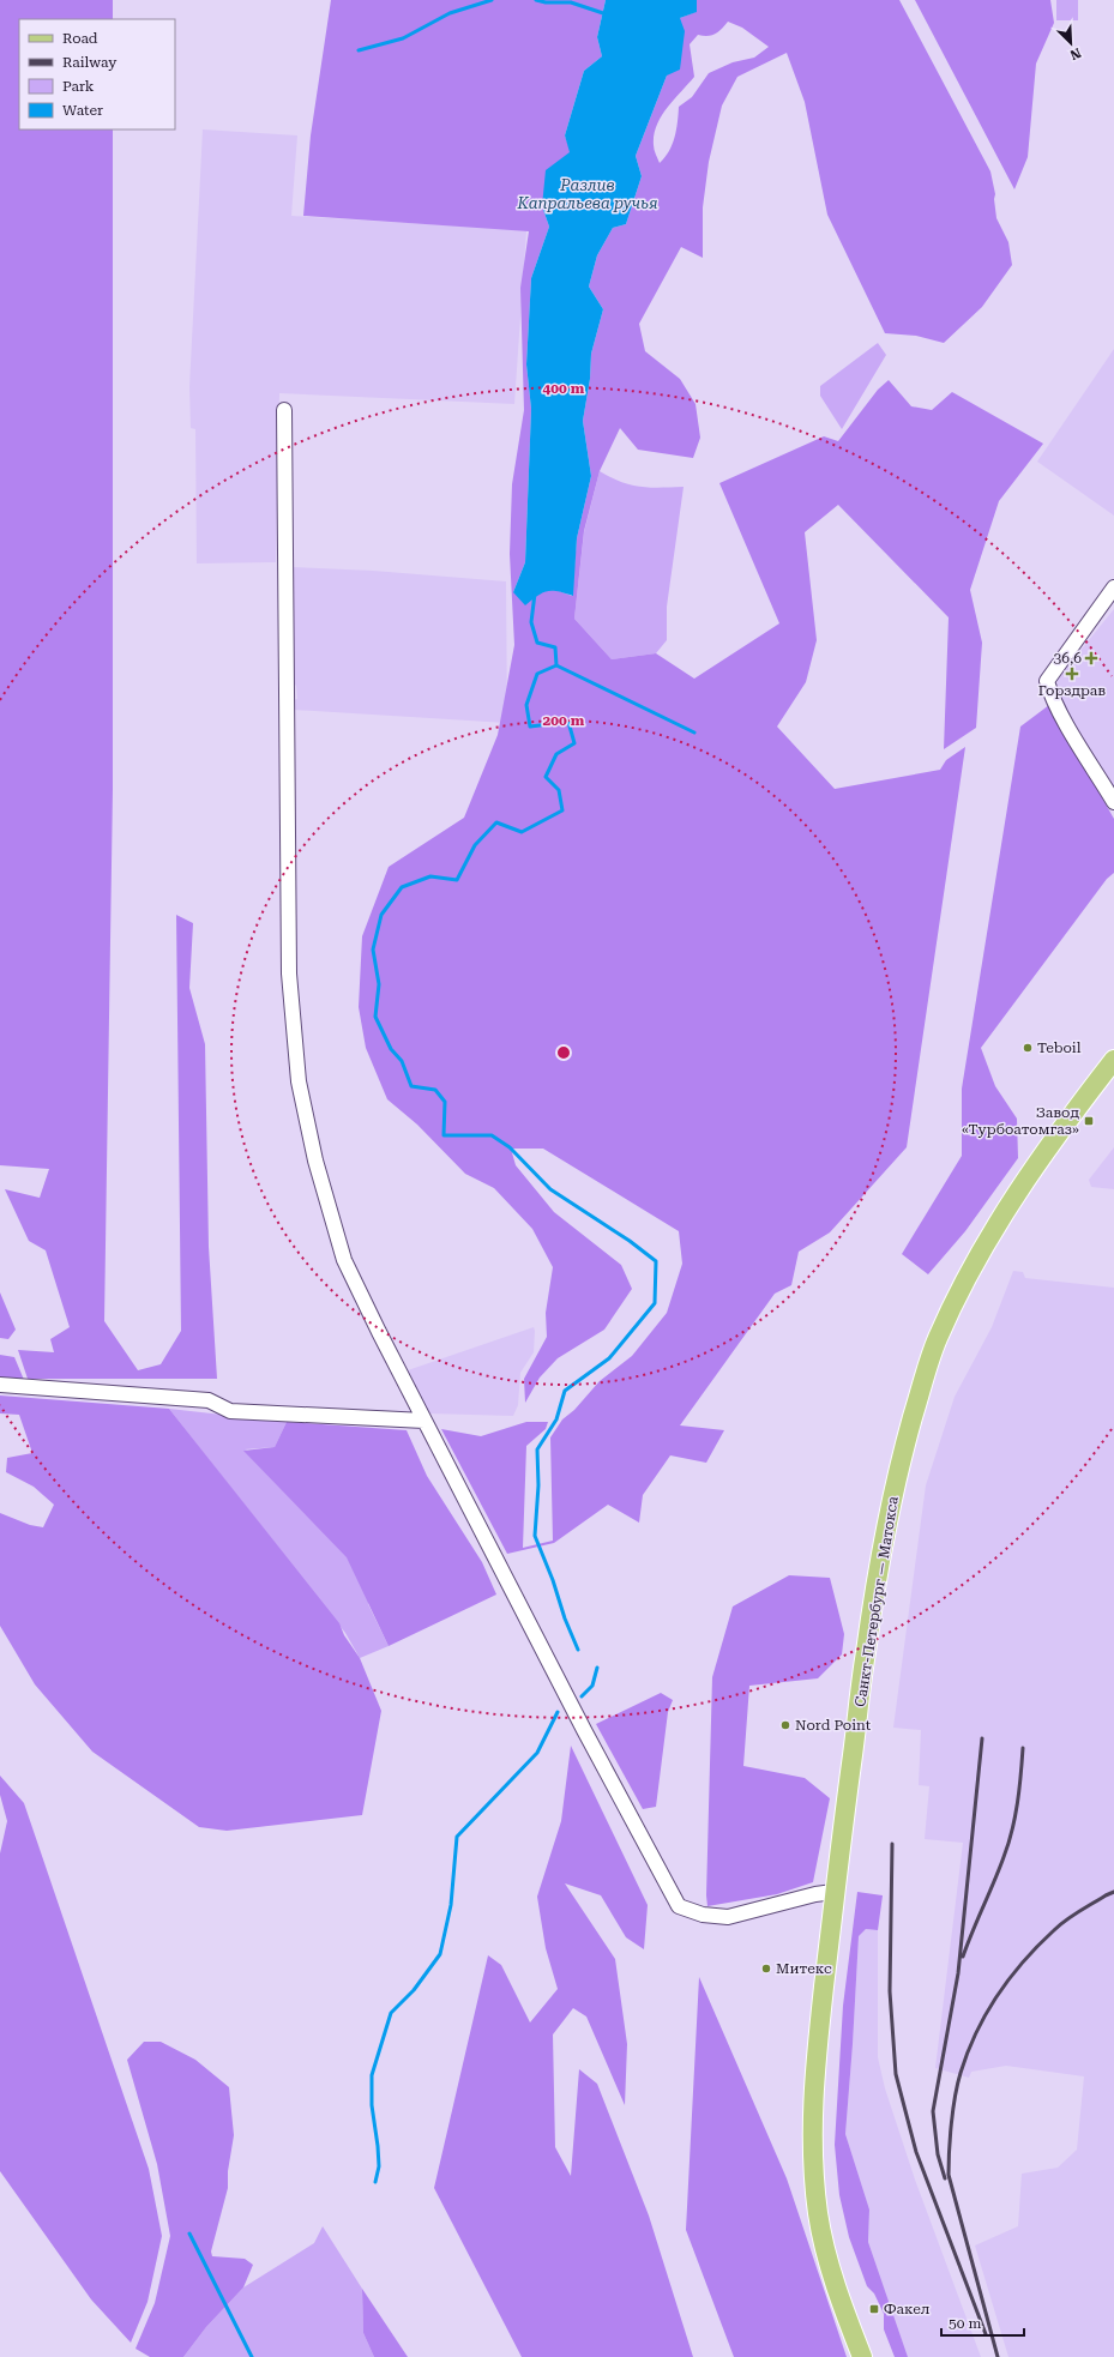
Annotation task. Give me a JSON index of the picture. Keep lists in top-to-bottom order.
{
  "streets": {
    "main road": ["Санкт-Петербург — Матокса"]
  },
  "water": ["Разлив Капральева ручья"],
  "places": {
    "health": ["36,6", "Горздрав"],
    "other": ["Teboil", "Nord Point", "Митекс"],
    "transit": ["Завод «Турбоатомгаз»", "Факел"]
  },
  "legend": [
    "Road",
    "Railway",
    "Park",
    "Water"
  ],
  "scale_bar": "50 m",
  "north": "bottom right",
  "rings": ["400 m", "200 m"]
}
